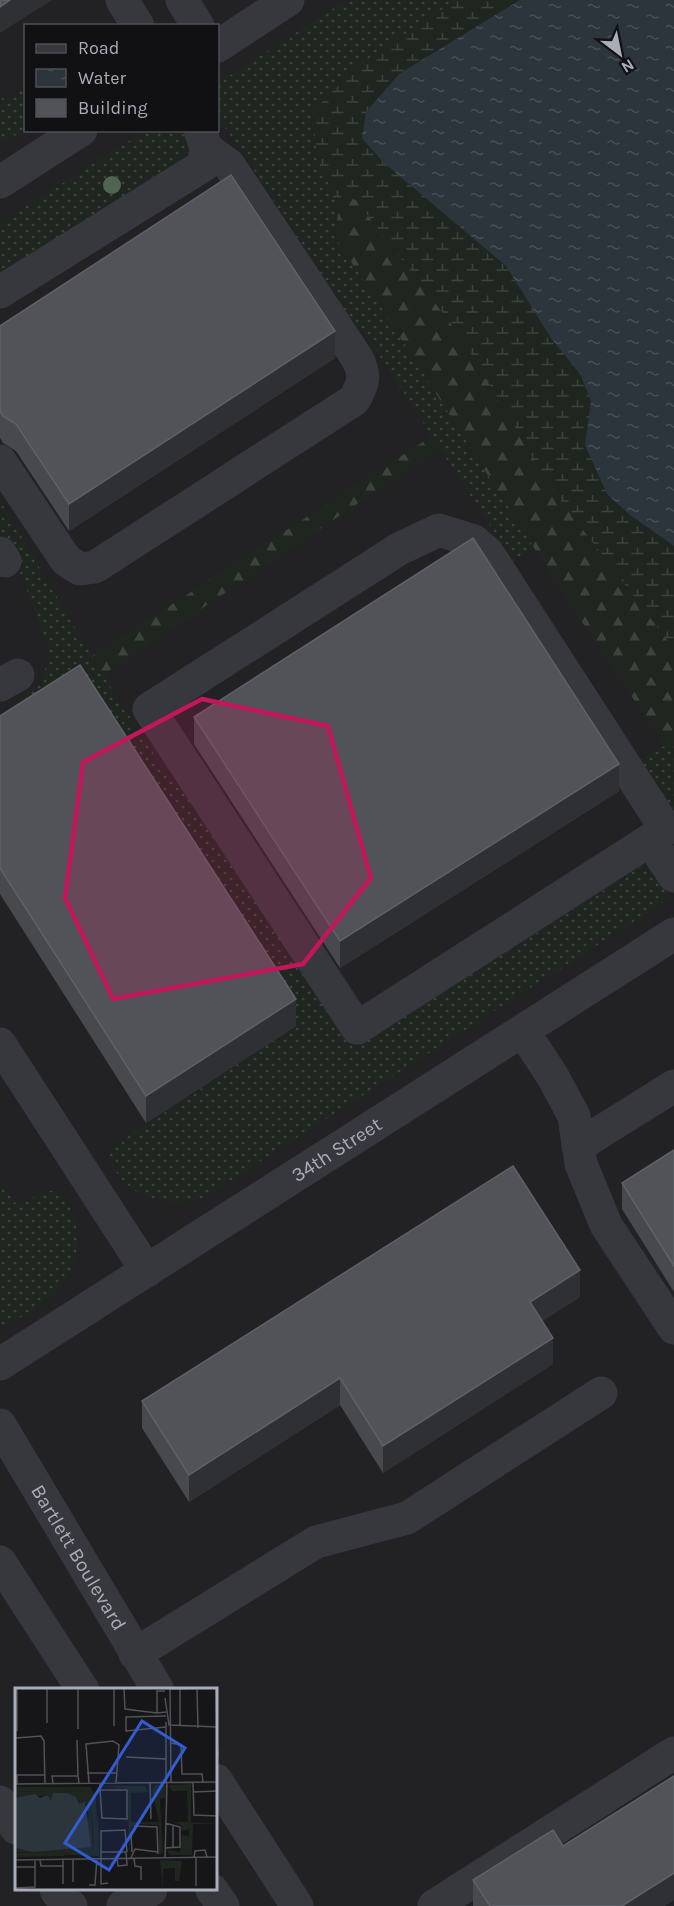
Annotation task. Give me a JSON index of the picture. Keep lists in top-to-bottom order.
{
  "streets": {
    "street": ["34th Street", "Bartlett Boulevard"]
  },
  "legend": ["Road", "Water", "Building"],
  "north": "bottom right"
}
